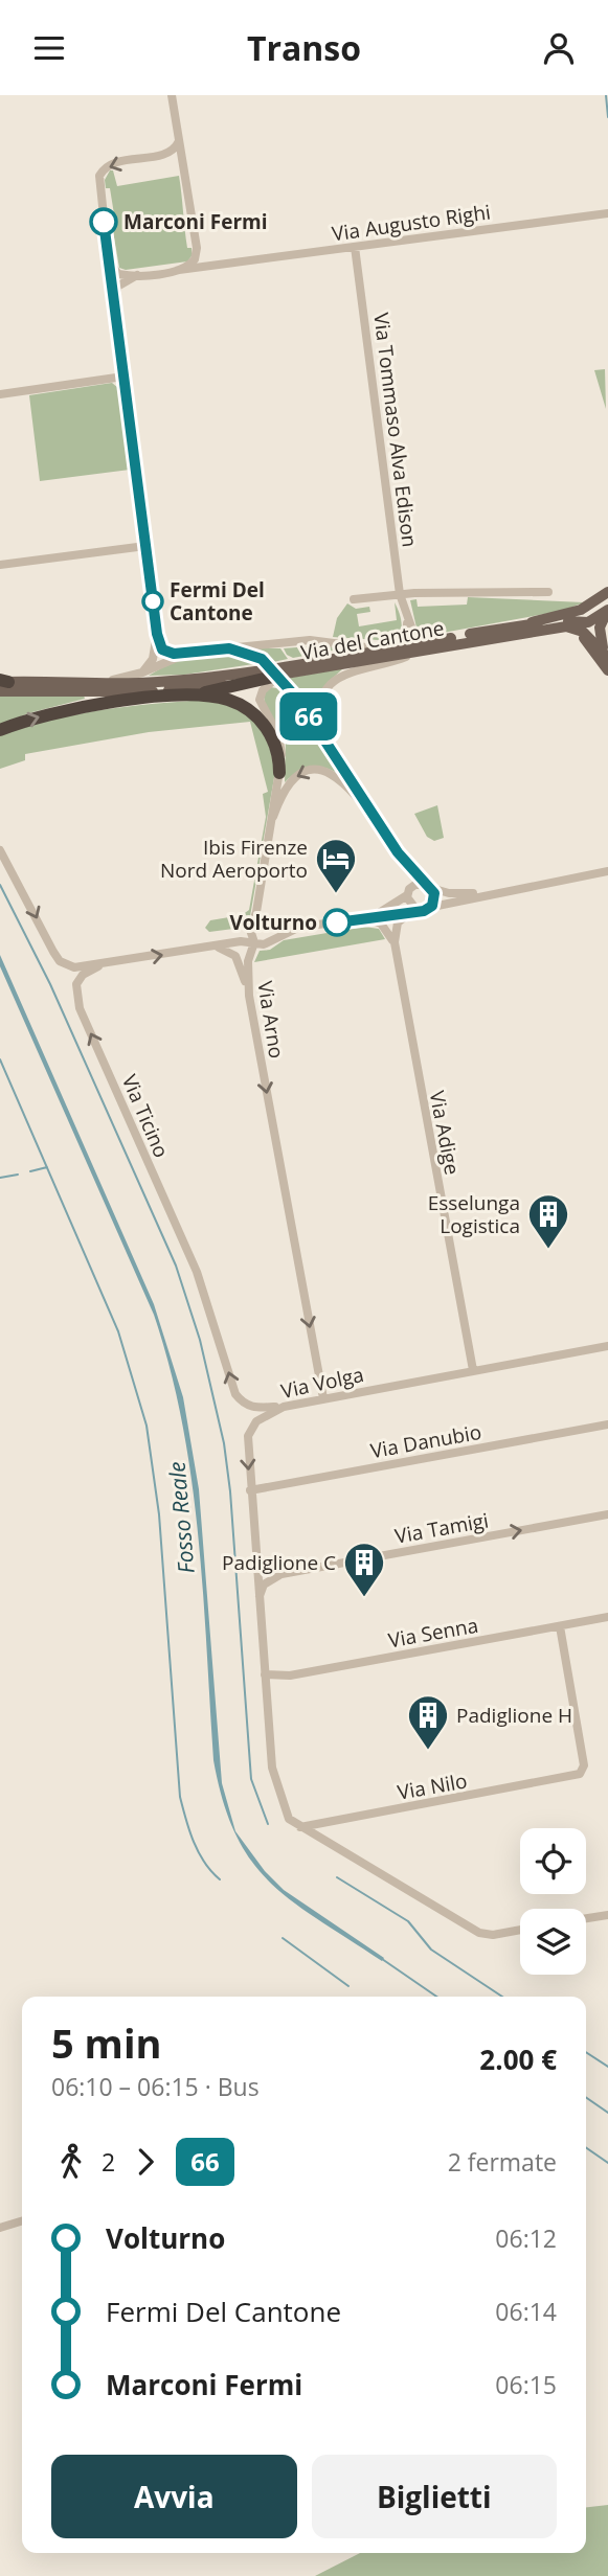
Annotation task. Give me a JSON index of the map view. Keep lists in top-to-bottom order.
{
  "streets": {
    "main road": ["Via del Cantone"],
    "street": [
      "Via Augusto Righi",
      "Via Tommaso Alva Edison",
      "Via Arno",
      "Via Ticino",
      "Via Adige",
      "Via Volga",
      "Via Danubio",
      "Via Tamigi",
      "Via Senna",
      "Via Nilo"
    ]
  },
  "crossings": [
    ["Via Augusto Righi", "Via Tommaso Alva Edison"],
    ["Via Tommaso Alva Edison", "Via del Cantone"],
    ["Via del Cantone", "Via Arno"],
    ["Via Arno", "Via Volga"],
    ["Via Ticino", "Via Volga"],
    ["Via Adige", "Via Volga"],
    ["Via Volga", "Via Danubio"],
    ["Via Volga", "Via Senna"],
    ["Via Senna", "Via Nilo"]
  ],
  "one_way": ["Via Arno", "Via Ticino", "Via Tamigi"],
  "water": ["Fosso Reale"],
  "places": {
    "other": ["Marconi Fermi", "Fermi Del Cantone", "Volturno"],
    "hotel": ["Ibis Firenze Nord Aeroporto"],
    "building": ["Esselunga Logistica", "Padiglione C", "Padiglione H"]
  },
  "lines": ["bus line 66"],
  "page": {
    "header": "Transo",
    "on_map": "66",
    "heading": ["5 min", "06:10 – 06:15 · Bus", "2.00 €"],
    "legs": ["2", "66", "2 fermate"],
    "list": [
      {
        "name": "Volturno",
        "value": "06:12"
      },
      {
        "name": "Fermi Del Cantone",
        "value": "06:14"
      },
      {
        "name": "Marconi Fermi",
        "value": "06:15"
      }
    ],
    "buttons": ["Avvia", "Biglietti"]
  }
}
